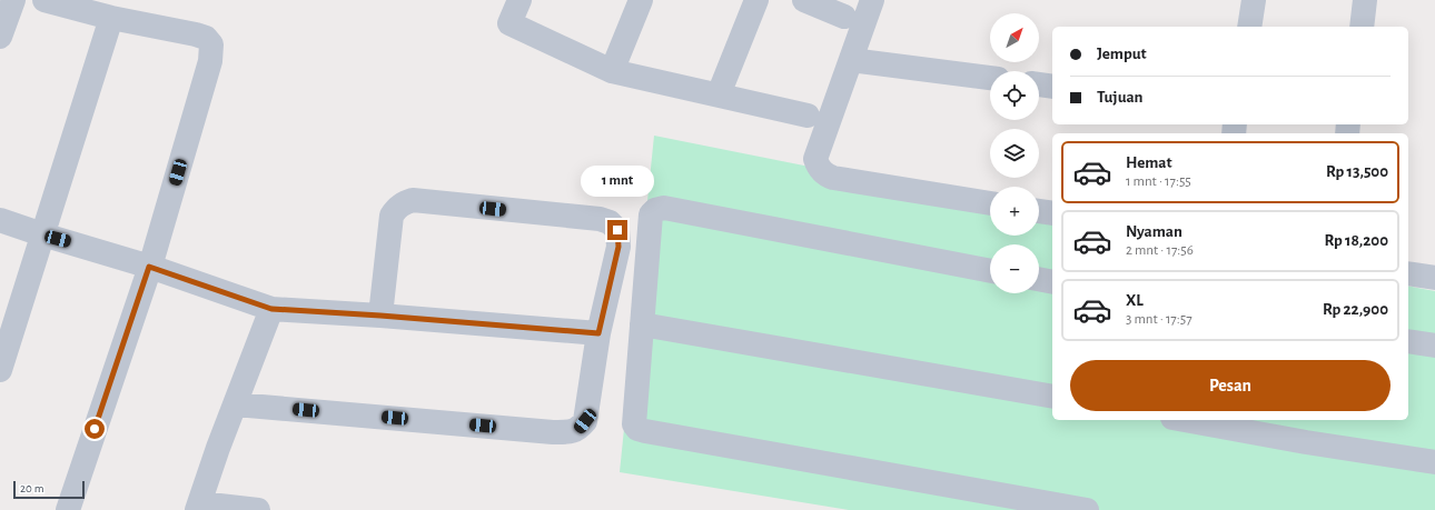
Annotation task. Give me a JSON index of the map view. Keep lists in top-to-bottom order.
{
  "scale_bar": "20 m",
  "north": "top right",
  "page": {
    "map_buttons": ["+", "−"],
    "banner": ["Jemput", "Tujuan"],
    "list": [
      {
        "name": "Hemat",
        "note": "1 mnt · 17:55",
        "value": "Rp 13,500"
      },
      {
        "name": "Nyaman",
        "note": "2 mnt · 17:56",
        "value": "Rp 18,200"
      },
      {
        "name": "XL",
        "note": "3 mnt · 17:57",
        "value": "Rp 22,900"
      }
    ],
    "bubble": "1 mnt",
    "buttons": "Pesan",
    "scale": "20 m"
  }
}
